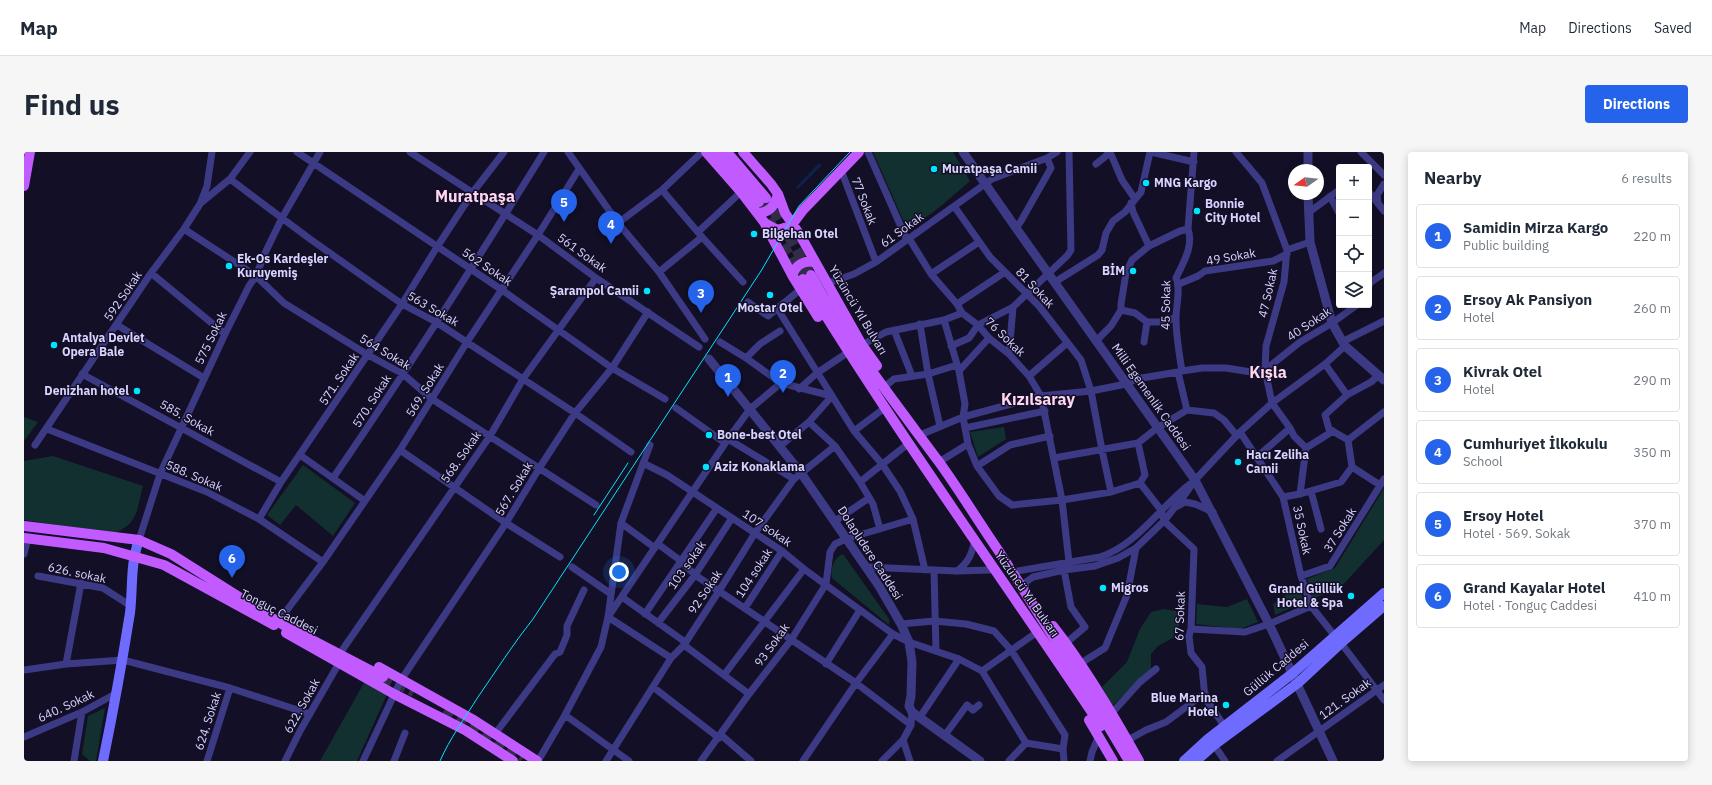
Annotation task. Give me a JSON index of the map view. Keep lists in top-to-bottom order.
{
  "streets": {
    "main road": ["Yüzüncü Yıl Bulvarı", "Tonguç Caddesi", "Güllük Caddesi"],
    "street": [
      "77 Sokak",
      "61 Sokak",
      "561 Sokak",
      "49 Sokak",
      "562 Sokak",
      "81 Sokak",
      "47 Sokak",
      "592 Sokak",
      "45 Sokak",
      "563 Sokak",
      "40 Sokak",
      "76 Sokak",
      "575 Sokak",
      "564 Sokak",
      "571. Sokak",
      "569. Sokak",
      "Milli Egemenlik Caddesi",
      "570. Sokak",
      "585. Sokak",
      "568. Sokak",
      "588. Sokak",
      "567. Sokak",
      "107 sokak",
      "35 Sokak",
      "37 Sokak",
      "Dolaplıdere Caddesi",
      "103 sokak",
      "626. sokak",
      "104 sokak",
      "92 Sokak",
      "67 Sokak",
      "93 Sokak",
      "121. Sokak",
      "640. Sokak",
      "622. Sokak",
      "624. Sokak"
    ]
  },
  "crossings": [
    ["77 Sokak", "61 Sokak"],
    ["61 Sokak", "81 Sokak"],
    ["61 Sokak", "Yüzüncü Yıl Bulvarı"],
    ["61 Sokak", "76 Sokak"],
    ["61 Sokak", "Milli Egemenlik Caddesi"],
    ["561 Sokak", "571. Sokak"],
    ["561 Sokak", "569. Sokak"],
    ["561 Sokak", "570. Sokak"],
    ["561 Sokak", "568. Sokak"],
    ["561 Sokak", "567. Sokak"],
    ["49 Sokak", "47 Sokak"],
    ["49 Sokak", "45 Sokak"],
    ["562 Sokak", "575 Sokak"],
    ["562 Sokak", "571. Sokak"],
    ["562 Sokak", "569. Sokak"],
    ["562 Sokak", "570. Sokak"],
    ["562 Sokak", "568. Sokak"],
    ["562 Sokak", "567. Sokak"],
    ["47 Sokak", "40 Sokak"],
    ["592 Sokak", "564 Sokak"],
    ["592 Sokak", "585. Sokak"],
    ["592 Sokak", "588. Sokak"],
    ["45 Sokak", "35 Sokak"],
    ["563 Sokak", "575 Sokak"],
    ["563 Sokak", "571. Sokak"],
    ["563 Sokak", "569. Sokak"],
    ["563 Sokak", "570. Sokak"],
    ["563 Sokak", "568. Sokak"],
    ["563 Sokak", "567. Sokak"],
    ["575 Sokak", "564 Sokak"],
    ["575 Sokak", "585. Sokak"],
    ["575 Sokak", "588. Sokak"],
    ["564 Sokak", "571. Sokak"],
    ["564 Sokak", "569. Sokak"],
    ["564 Sokak", "570. Sokak"],
    ["564 Sokak", "568. Sokak"],
    ["564 Sokak", "567. Sokak"],
    ["571. Sokak", "585. Sokak"],
    ["571. Sokak", "588. Sokak"],
    ["569. Sokak", "588. Sokak"],
    ["569. Sokak", "Tonguç Caddesi"],
    ["Milli Egemenlik Caddesi", "Güllük Caddesi"],
    ["Milli Egemenlik Caddesi", "121. Sokak"],
    ["107 sokak", "Dolaplıdere Caddesi"],
    ["107 sokak", "103 sokak"],
    ["107 sokak", "104 sokak"],
    ["107 sokak", "92 Sokak"],
    ["107 sokak", "93 Sokak"],
    ["35 Sokak", "37 Sokak"],
    ["35 Sokak", "Güllük Caddesi"],
    ["35 Sokak", "121. Sokak"],
    ["Dolaplıdere Caddesi", "92 Sokak"],
    ["Dolaplıdere Caddesi", "93 Sokak"],
    ["67 Sokak", "Güllük Caddesi"]
  ],
  "districts": ["Muratpaşa", "Kışla", "Kızılsaray"],
  "places": [
    "Muratpaşa Camii",
    "MNG Kargo",
    "Bonnie City Hotel",
    "Bilgehan Otel",
    "Ek-Os Kardeşler Kuruyemiş",
    "BİM",
    "Şarampol Camii",
    "Mostar Otel",
    "Antalya Devlet Opera Bale",
    "Denizhan hotel",
    "Bone-best Otel",
    "Hacı Zeliha Camii",
    "Aziz Konaklama",
    "Migros",
    "Grand Güllük Hotel & Spa",
    "Blue Marina Hotel"
  ],
  "north": "left",
  "page": {
    "header": "Map",
    "nav": ["Map", "Directions", "Saved"],
    "buttons": "Directions",
    "title": "Find us",
    "heading": ["Nearby", "6 results"],
    "map_buttons": ["+", "−"],
    "pins": [
      "5",
      "4",
      "3",
      "2",
      "1",
      "6"
    ],
    "list": [
      {
        "mark": "1",
        "name": "Samidin Mirza Kargo",
        "note": "Public building",
        "value": "220 m"
      },
      {
        "mark": "2",
        "name": "Ersoy Ak Pansiyon",
        "note": "Hotel",
        "value": "260 m"
      },
      {
        "mark": "3",
        "name": "Kivrak Otel",
        "note": "Hotel",
        "value": "290 m"
      },
      {
        "mark": "4",
        "name": "Cumhuriyet İlkokulu",
        "note": "School",
        "value": "350 m"
      },
      {
        "mark": "5",
        "name": "Ersoy Hotel",
        "note": "Hotel · 569. Sokak",
        "value": "370 m"
      },
      {
        "mark": "6",
        "name": "Grand Kayalar Hotel",
        "note": "Hotel · Tonguç Caddesi",
        "value": "410 m"
      }
    ]
  }
}
